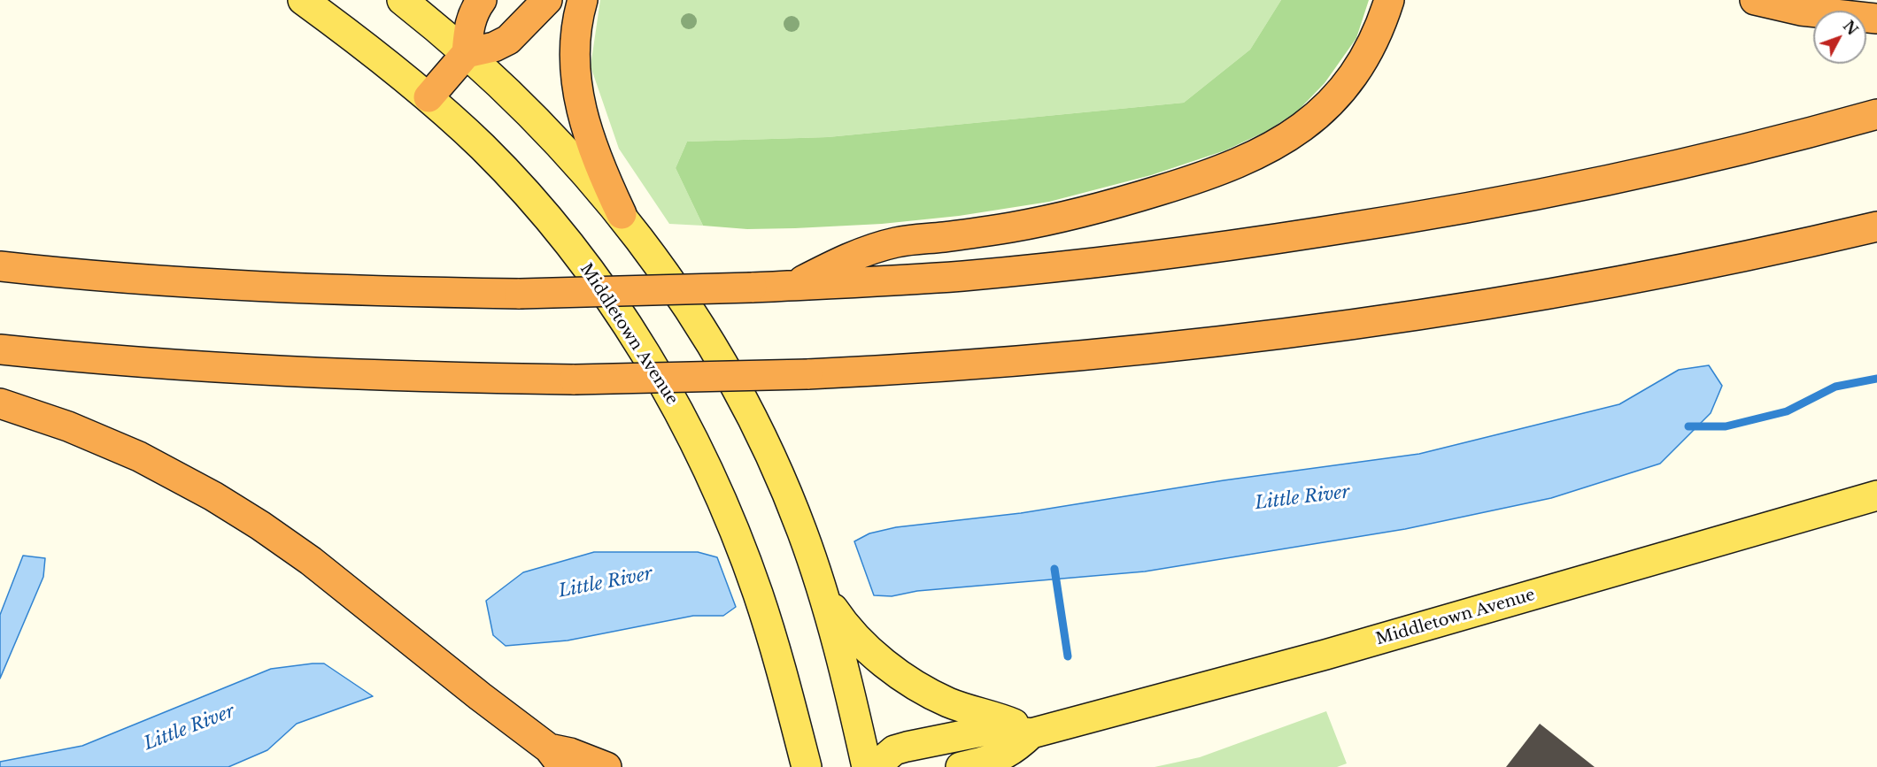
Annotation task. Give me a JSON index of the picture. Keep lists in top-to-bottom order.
{
  "streets": {
    "main road": ["Middletown Avenue"]
  },
  "water": ["Little River"],
  "north": "top right"
}
